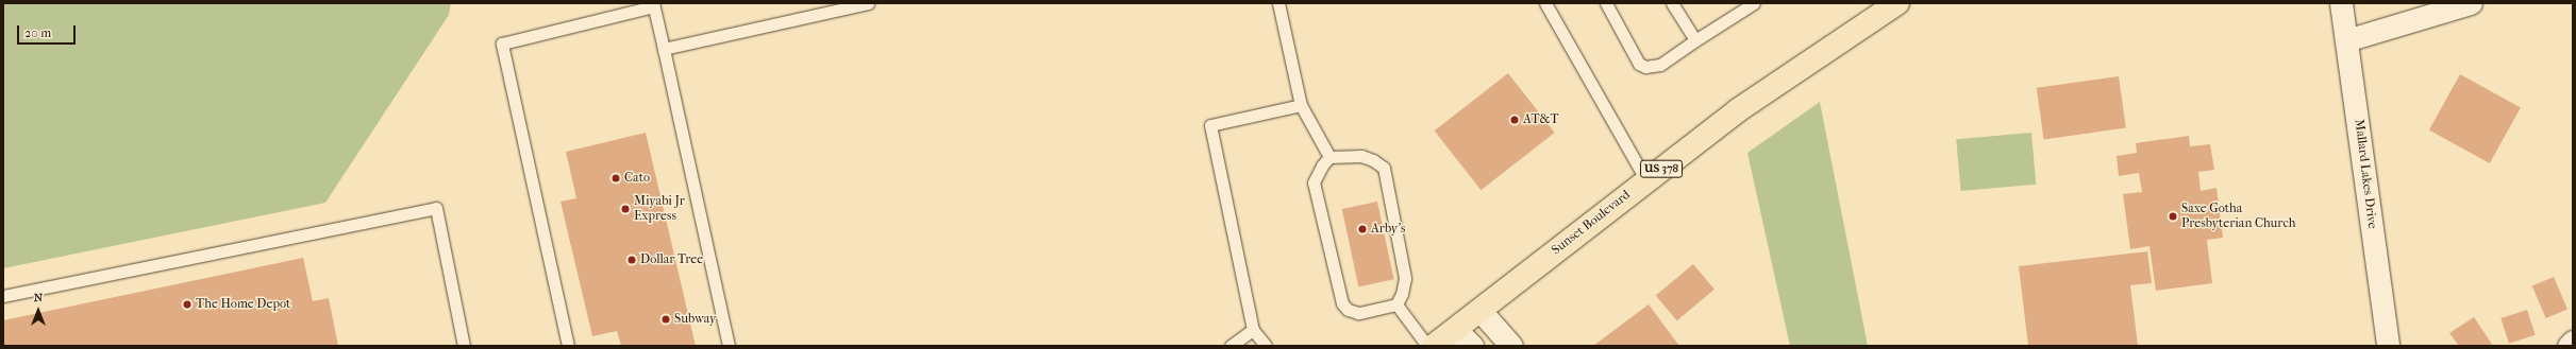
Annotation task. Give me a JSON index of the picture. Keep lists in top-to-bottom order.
{
  "streets": {
    "main road": ["US 378", "Sunset Boulevard"],
    "street": ["Mallard Lakes Drive"]
  },
  "places": [
    "AT&T",
    "Cato",
    "Miyabi Jr Express",
    "Saxe Gotha Presbyterian Church",
    "Arby's",
    "Dollar Tree",
    "The Home Depot",
    "Subway"
  ],
  "scale_bar": "20 m",
  "north": "top"
}
